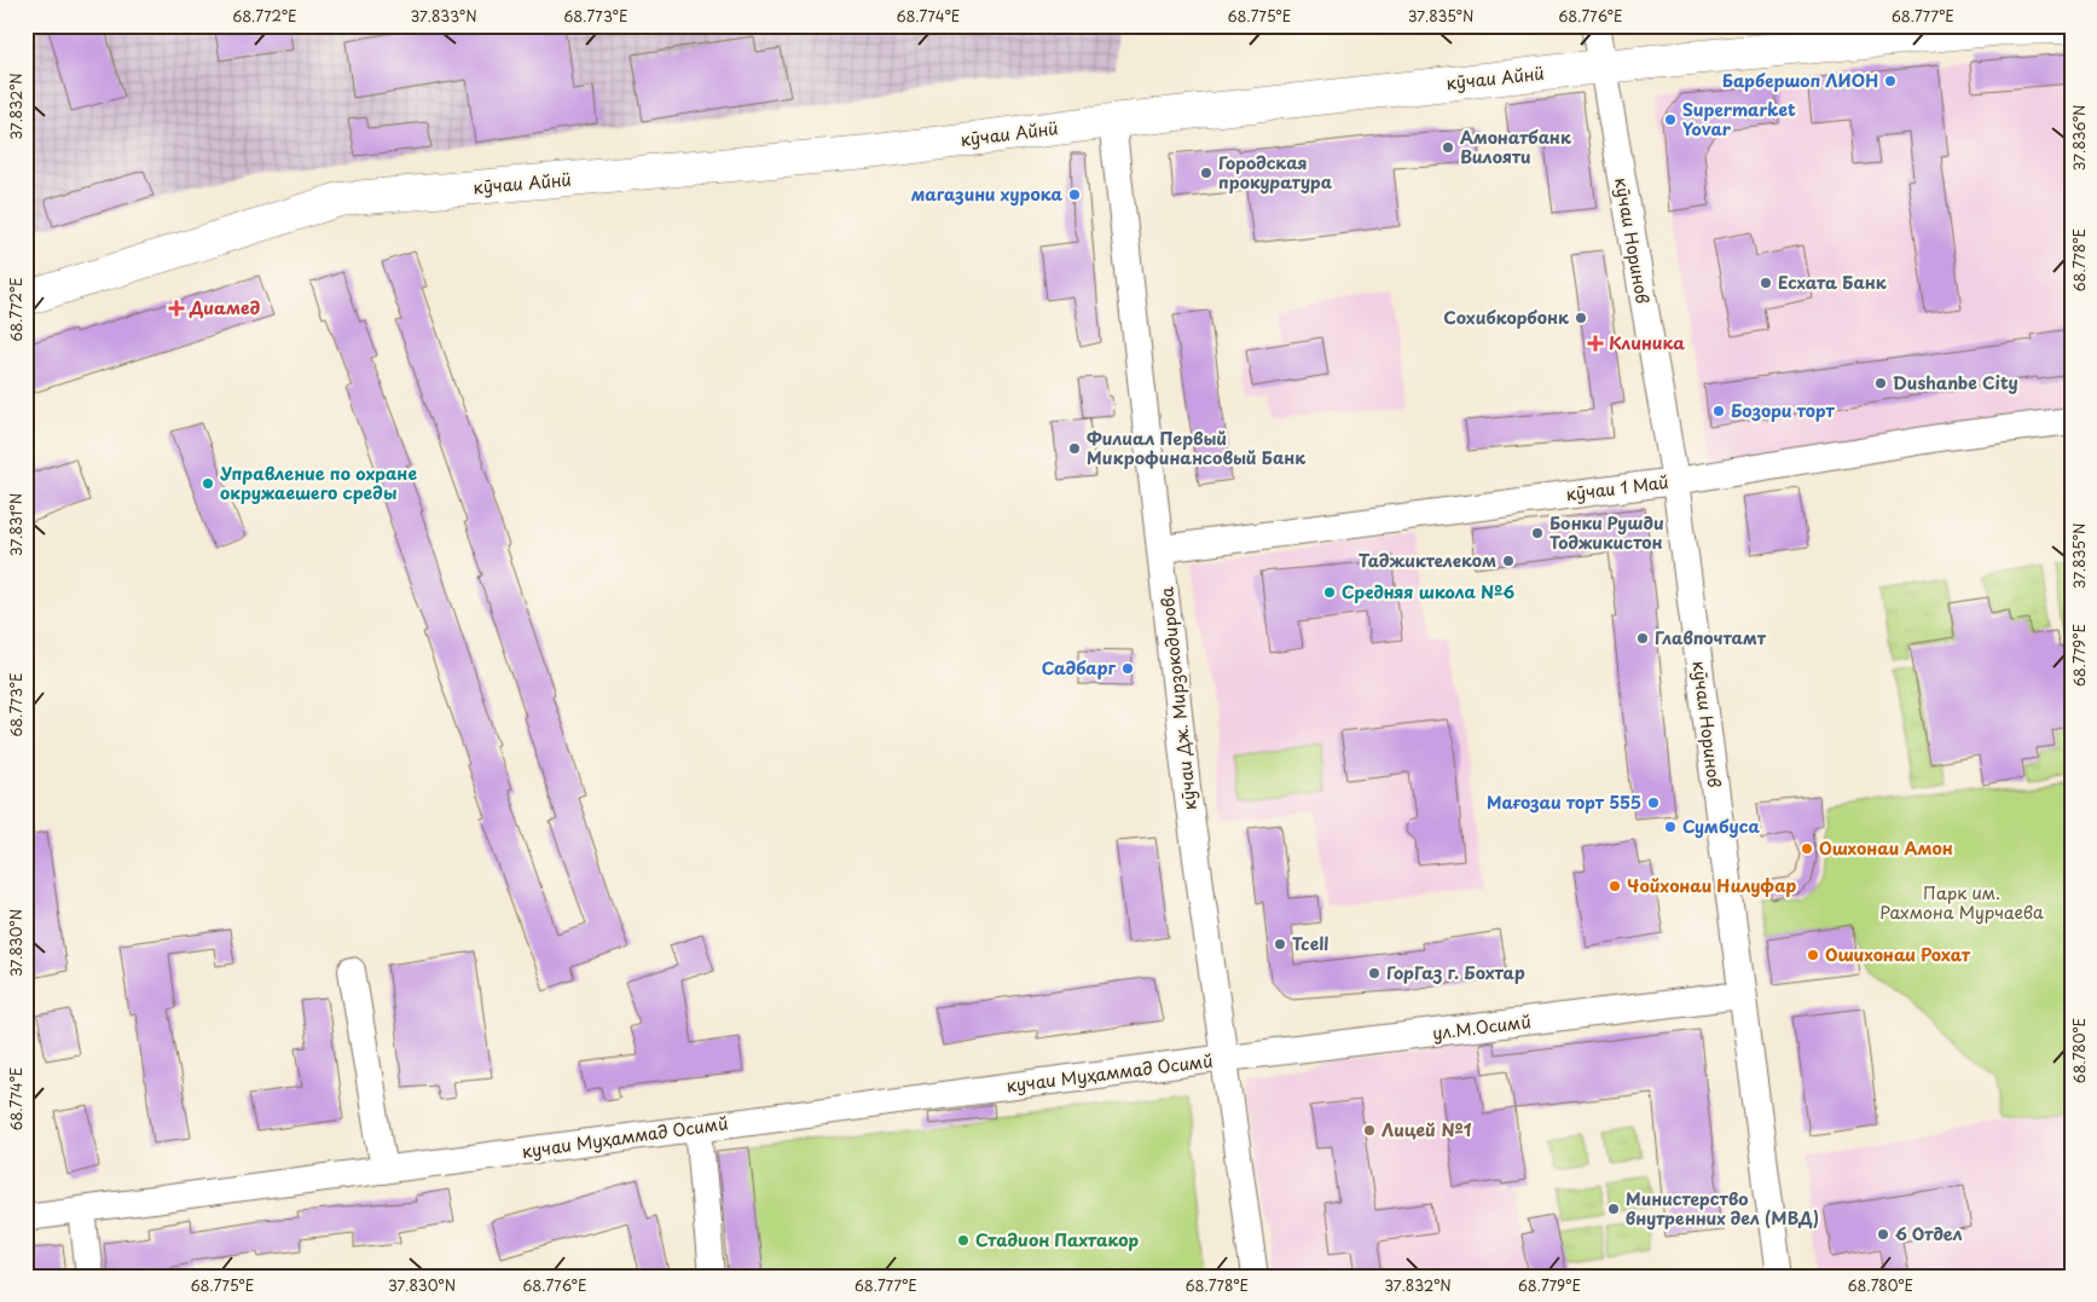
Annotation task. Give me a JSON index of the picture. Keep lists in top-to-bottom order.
{
  "streets": {
    "main road": ["кӯчаи Айнӣ"],
    "street": [
      "кӯчаи Норинов",
      "кӯчаи 1 Май",
      "кӯчаи Дж. Мирзокодирова",
      "ул.М.Осимй",
      "кучаи Муҳаммад Осимй"
    ]
  },
  "crossings": [
    ["кӯчаи Айнӣ", "кӯчаи Норинов"],
    ["кӯчаи Айнӣ", "кӯчаи Дж. Мирзокодирова"],
    ["кӯчаи Норинов", "кӯчаи 1 Май"],
    ["кӯчаи Норинов", "ул.М.Осимй"],
    ["кӯчаи 1 Май", "кӯчаи Дж. Мирзокодирова"],
    ["кӯчаи Дж. Мирзокодирова", "ул.М.Осимй"],
    ["кӯчаи Дж. Мирзокодирова", "кучаи Муҳаммад Осимй"],
    ["ул.М.Осимй", "кучаи Муҳаммад Осимй"]
  ],
  "parks": ["Парк им. Рахмона Мурчаева"],
  "places": {
    "other": [
      "Барбершоп ЛИОН",
      "Supermarket Yovar",
      "Амонатбанк Вилояти",
      "Городская прокуратура",
      "магазини хурока",
      "Есхата Банк",
      "Сохибкорбонк",
      "Dushanbe City",
      "Бозори торт",
      "Филиал Первый Микрофинансовый Банк",
      "Управление по охране окружаешего среды",
      "Бонки Рушди Тоджикистон",
      "Таджиктелеком",
      "Средняя школа №6",
      "Главпочтамт",
      "Садбарг",
      "Мағозаи торт 555",
      "Сумбуса",
      "Ошхонаи Амон",
      "Чойхонаи Нилуфар",
      "Tcell",
      "Ошихонаи Рохат",
      "ГорГаз г. Бохтар",
      "Лицей №1",
      "Министерство внутренних дел (МВД)",
      "6 Отдел",
      "Стадион Пахтакор"
    ],
    "health": ["Диамед", "Клиника"]
  },
  "coordinates": [
    "68.772°E",
    "37.833°N",
    "68.773°E",
    "68.774°E",
    "68.775°E",
    "37.835°N",
    "68.776°E",
    "68.777°E",
    "37.832°N",
    "37.836°N",
    "68.778°E",
    "37.831°N",
    "68.779°E",
    "37.830°N",
    "68.780°E"
  ]
}
